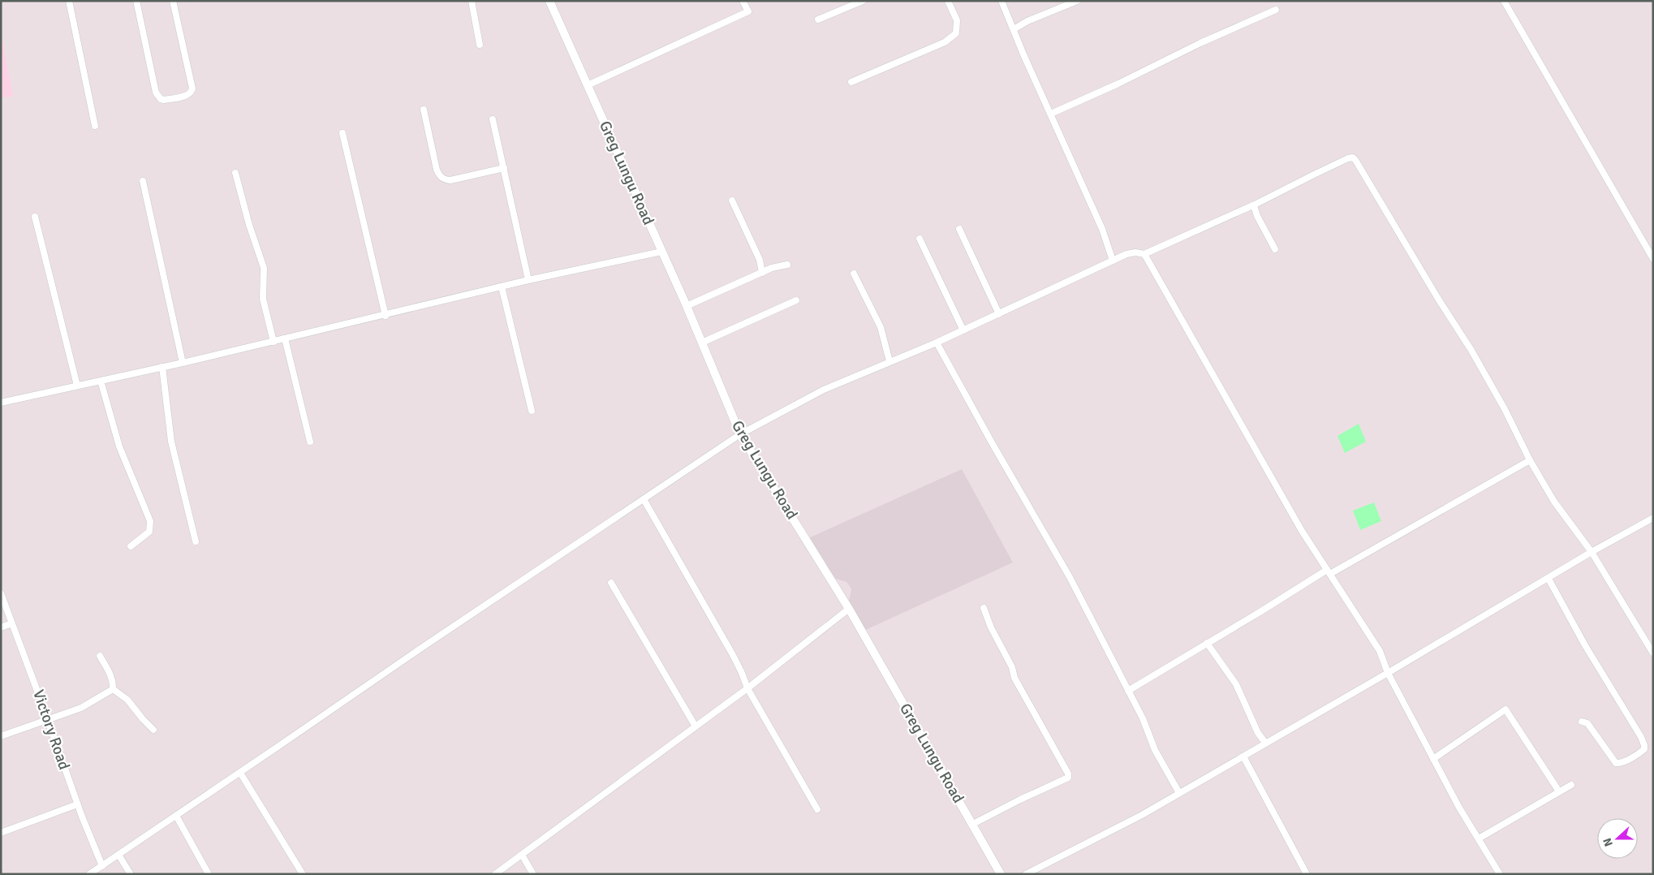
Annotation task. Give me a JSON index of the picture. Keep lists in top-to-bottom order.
{
  "streets": {
    "street": ["Greg Lungu Road", "Victory Road"]
  },
  "north": "left"
}
